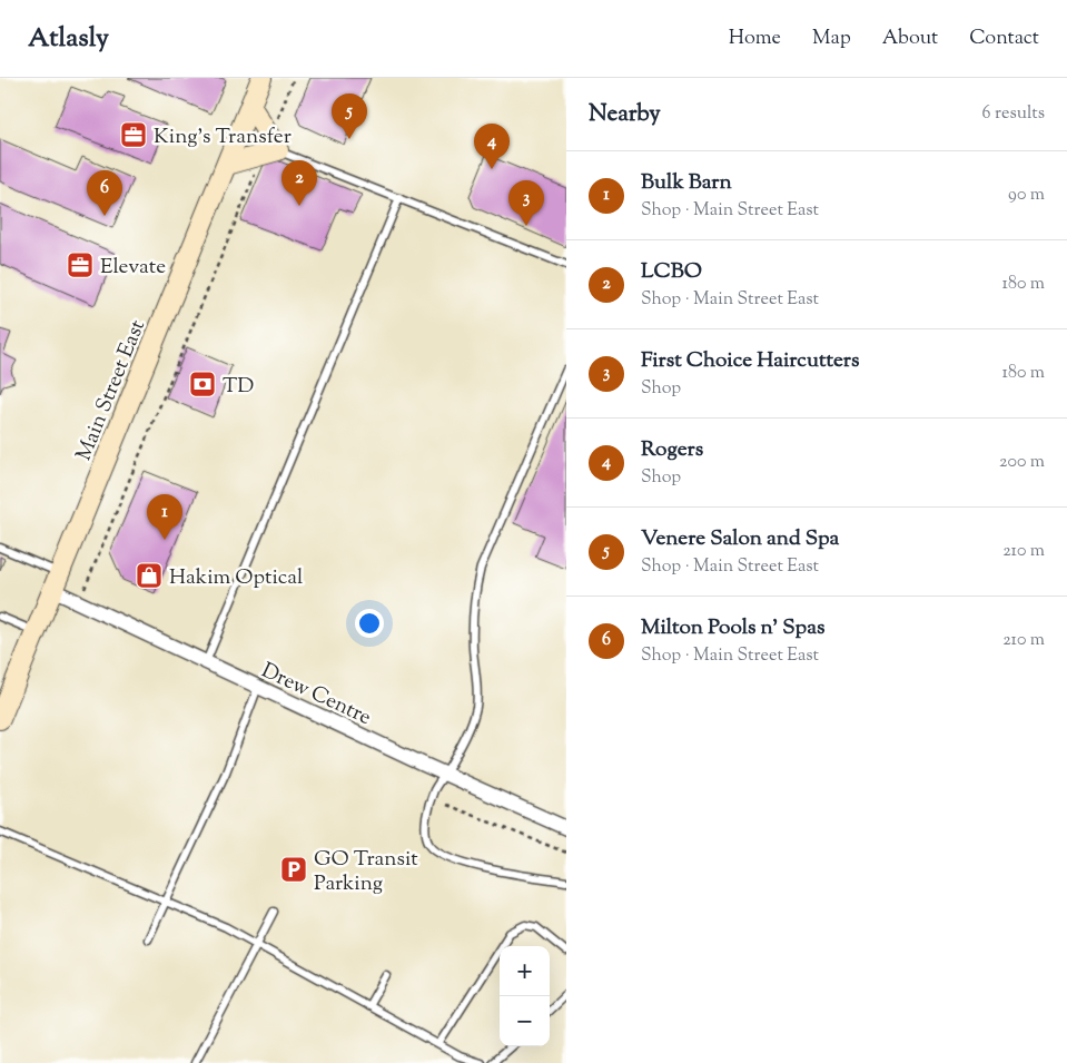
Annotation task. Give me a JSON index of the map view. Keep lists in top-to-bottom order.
{
  "streets": {
    "main road": ["Main Street East"],
    "street": ["Drew Centre"]
  },
  "crossings": [
    ["Main Street East", "Drew Centre"]
  ],
  "places": {
    "office": ["King’s Transfer", "Elevate"],
    "bank": ["TD"],
    "shop": ["Hakim Optical"],
    "parking": ["GO Transit Parking"]
  },
  "page": {
    "header": "Atlasly",
    "nav": [
      "Home",
      "Map",
      "About",
      "Contact"
    ],
    "heading": ["Nearby", "6 results"],
    "pins": [
      "5",
      "4",
      "2",
      "6",
      "3",
      "1"
    ],
    "list": [
      {
        "mark": "1",
        "name": "Bulk Barn",
        "note": "Shop · Main Street East",
        "value": "90 m"
      },
      {
        "mark": "2",
        "name": "LCBO",
        "note": "Shop · Main Street East",
        "value": "180 m"
      },
      {
        "mark": "3",
        "name": "First Choice Haircutters",
        "note": "Shop",
        "value": "180 m"
      },
      {
        "mark": "4",
        "name": "Rogers",
        "note": "Shop",
        "value": "200 m"
      },
      {
        "mark": "5",
        "name": "Venere Salon and Spa",
        "note": "Shop · Main Street East",
        "value": "210 m"
      },
      {
        "mark": "6",
        "name": "Milton Pools n' Spas",
        "note": "Shop · Main Street East",
        "value": "210 m"
      }
    ],
    "map_buttons": ["+", "−"]
  }
}
